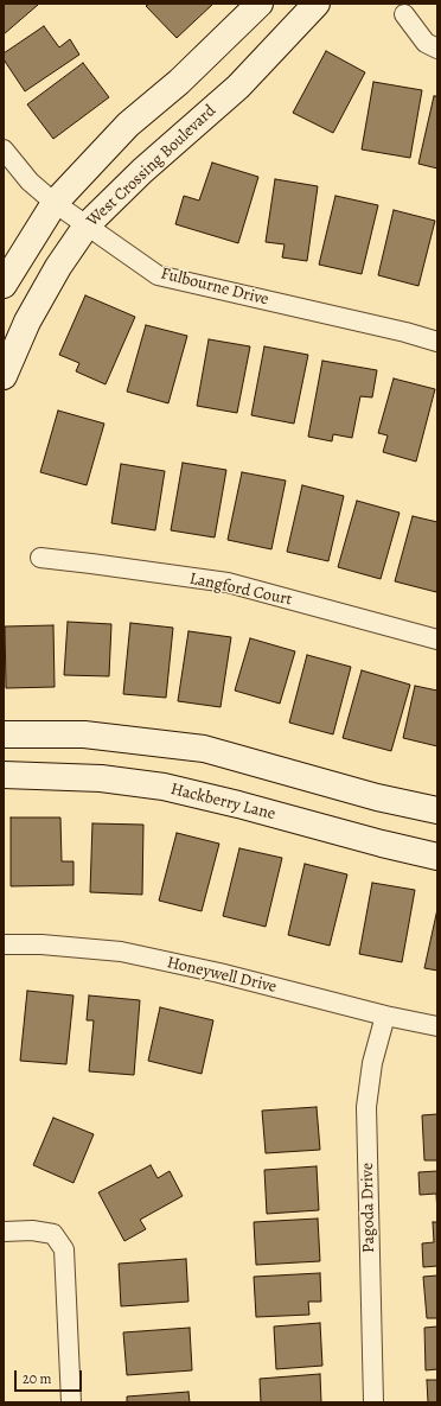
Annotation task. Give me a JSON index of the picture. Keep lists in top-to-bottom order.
{
  "streets": {
    "street": [
      "West Crossing Boulevard",
      "Fulbourne Drive",
      "Langford Court",
      "Hackberry Lane",
      "Honeywell Drive",
      "Pagoda Drive"
    ]
  },
  "crossings": [
    ["West Crossing Boulevard", "Fulbourne Drive"],
    ["Honeywell Drive", "Pagoda Drive"]
  ],
  "scale_bar": "20 m"
}
